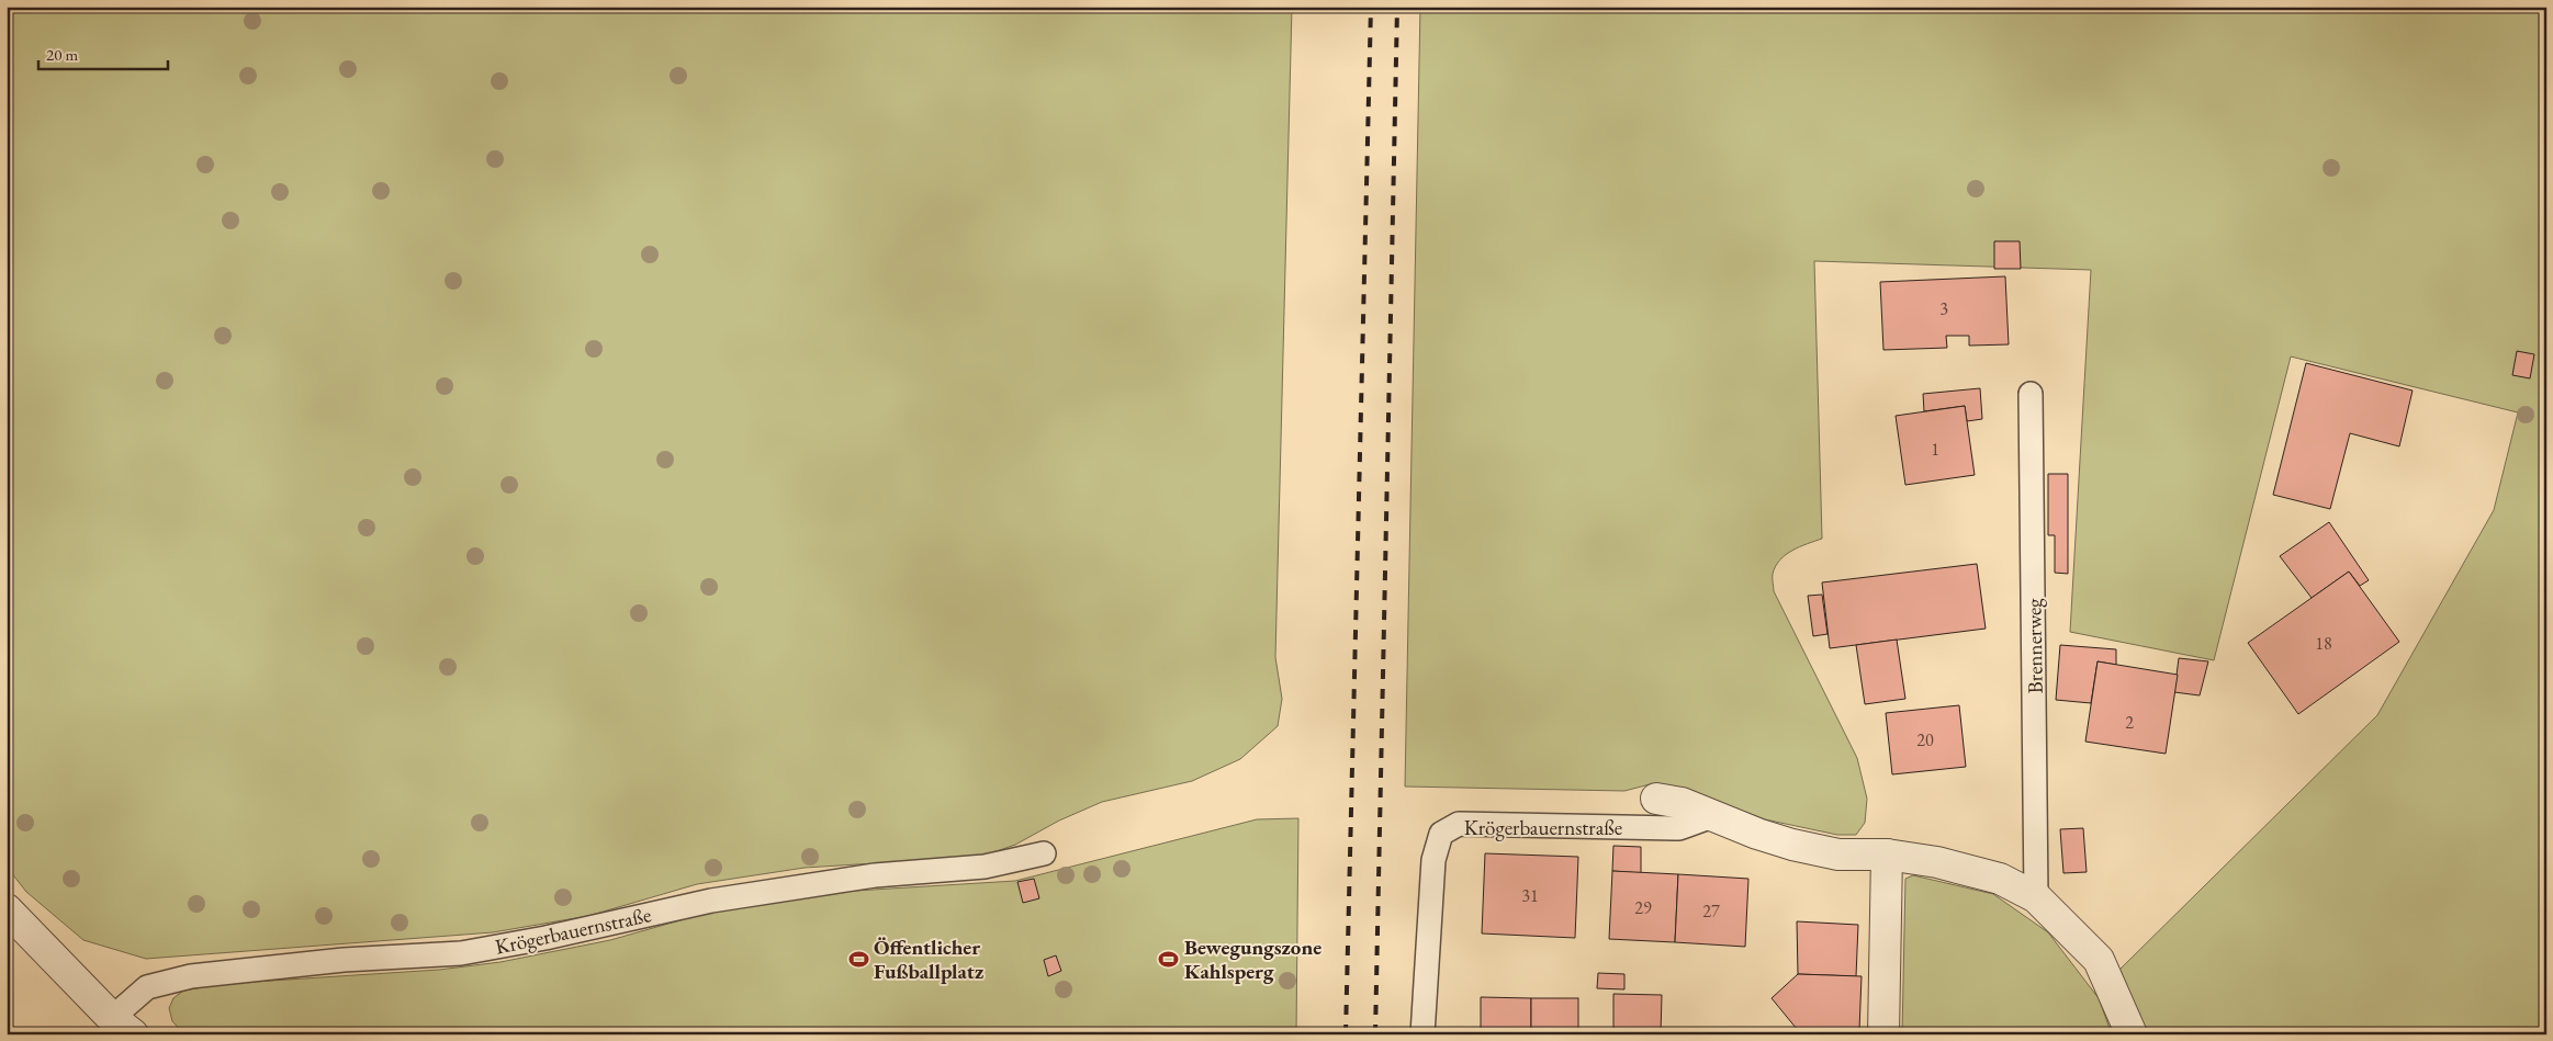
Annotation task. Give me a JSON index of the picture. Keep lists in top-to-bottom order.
{
  "streets": {
    "lane": ["Brennerweg", "Krögerbauernstraße"]
  },
  "places": {
    "sports": ["Öffentlicher Fußballplatz", "Bewegungszone Kahlsperg"]
  },
  "house_numbers": [
    "3",
    "1",
    "18",
    "2",
    "20",
    "31",
    "29",
    "27"
  ],
  "scale_bar": "20 m"
}
